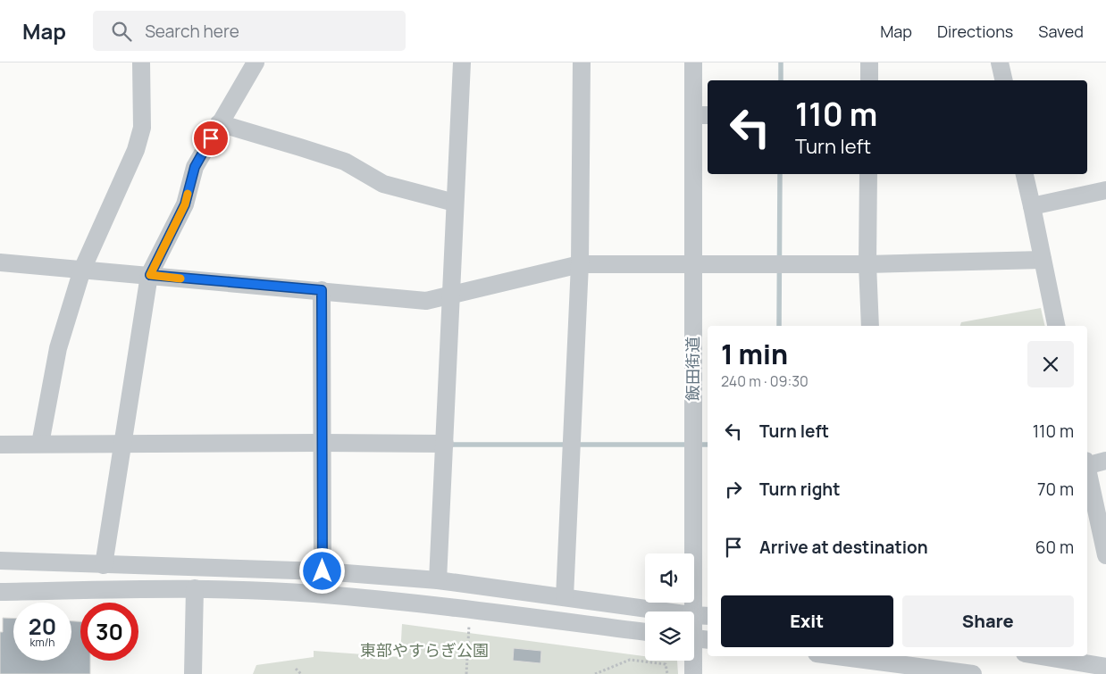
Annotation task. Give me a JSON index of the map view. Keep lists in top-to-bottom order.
{
  "streets": {
    "street": ["飯田街道"]
  },
  "parks": ["東部やすらぎ公園"],
  "page": {
    "header": "Map",
    "search": "Search here",
    "nav": ["Map", "Directions", "Saved"],
    "turn": ["110 m", "Turn left"],
    "heading": ["1 min", "240 m · 09:30"],
    "list": [
      {
        "name": "Turn left",
        "value": "110 m"
      },
      {
        "name": "Turn right",
        "value": "70 m"
      },
      {
        "name": "Arrive at destination",
        "value": "60 m"
      }
    ],
    "buttons": ["Exit", "Share"],
    "speed": "20 km/h",
    "limit": "30"
  }
}
